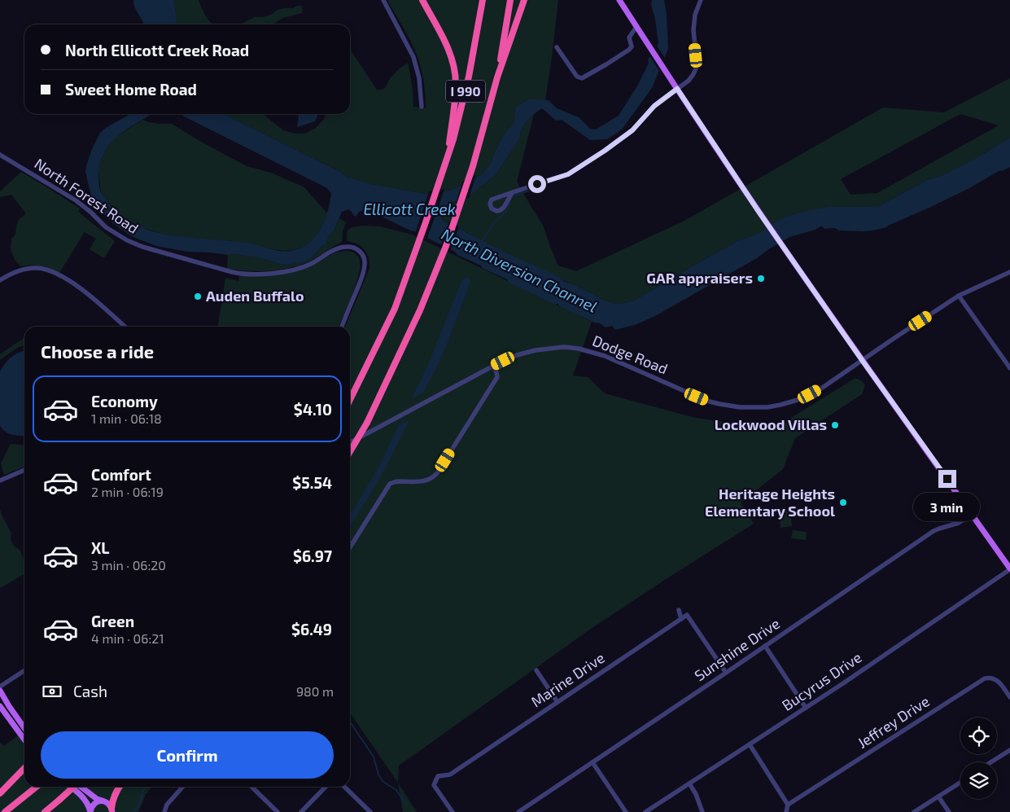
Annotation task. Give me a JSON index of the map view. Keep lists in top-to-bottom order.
{
  "streets": {
    "highway": ["I 990"],
    "street": [
      "North Forest Road",
      "Dodge Road",
      "Sunshine Drive",
      "Marine Drive",
      "Bucyrus Drive",
      "Jeffrey Drive"
    ]
  },
  "water": ["Ellicott Creek", "North Diversion Channel"],
  "places": [
    "GAR appraisers",
    "Auden Buffalo",
    "Lockwood Villas",
    "Heritage Heights Elementary School"
  ],
  "page": {
    "banner": ["North Ellicott Creek Road", "Sweet Home Road"],
    "heading": "Choose a ride",
    "list": [
      {
        "name": "Economy",
        "note": "1 min · 06:18",
        "value": "$4.10"
      },
      {
        "name": "Comfort",
        "note": "2 min · 06:19",
        "value": "$5.54"
      },
      {
        "name": "XL",
        "note": "3 min · 06:20",
        "value": "$6.97"
      },
      {
        "name": "Green",
        "note": "4 min · 06:21",
        "value": "$6.49"
      }
    ],
    "bubble": "3 min",
    "pay": ["Cash", "980 m"],
    "buttons": "Confirm"
  }
}
